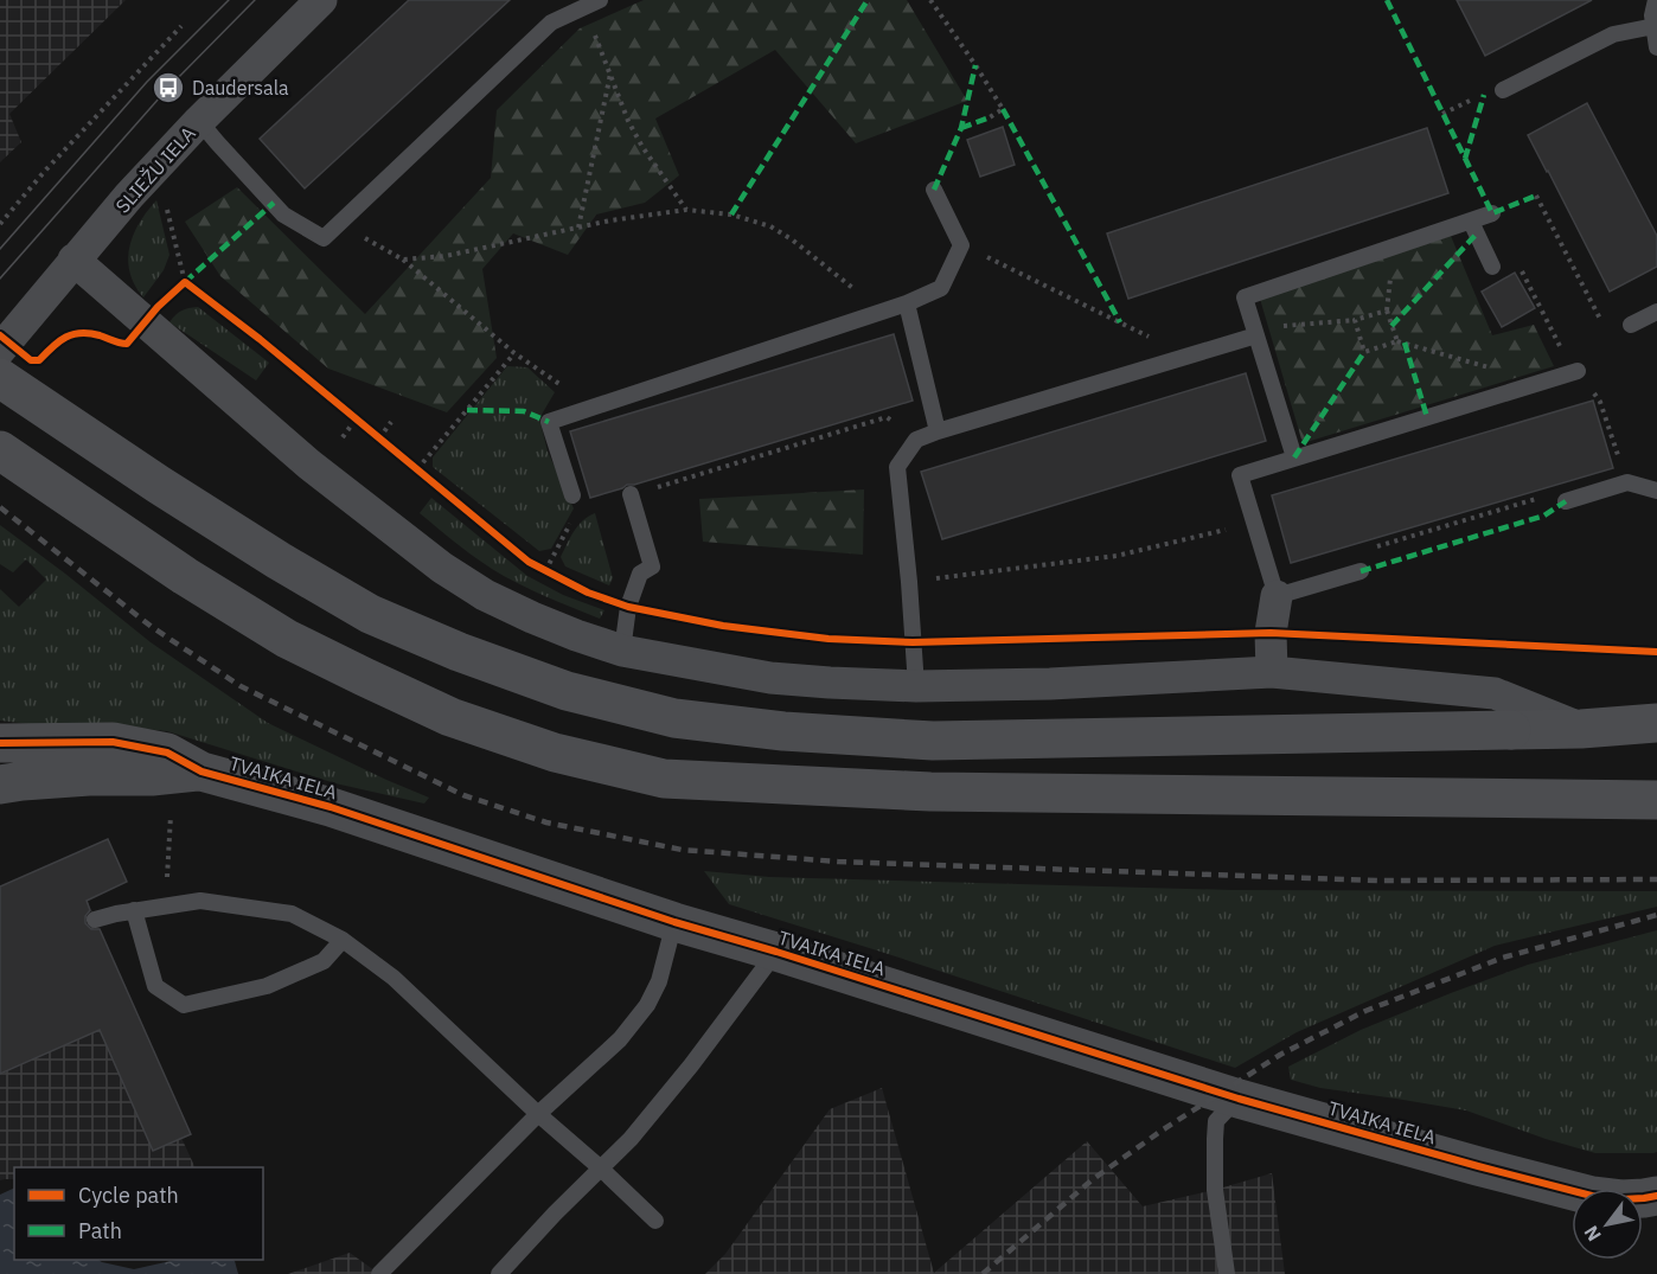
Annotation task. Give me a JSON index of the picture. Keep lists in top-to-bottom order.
{
  "streets": {
    "street": ["SLIEŽU IELA", "TVAIKA IELA"]
  },
  "places": {
    "bus stop": ["Daudersala"]
  },
  "legend": ["Cycle path", "Path"],
  "north": "bottom left"
}
